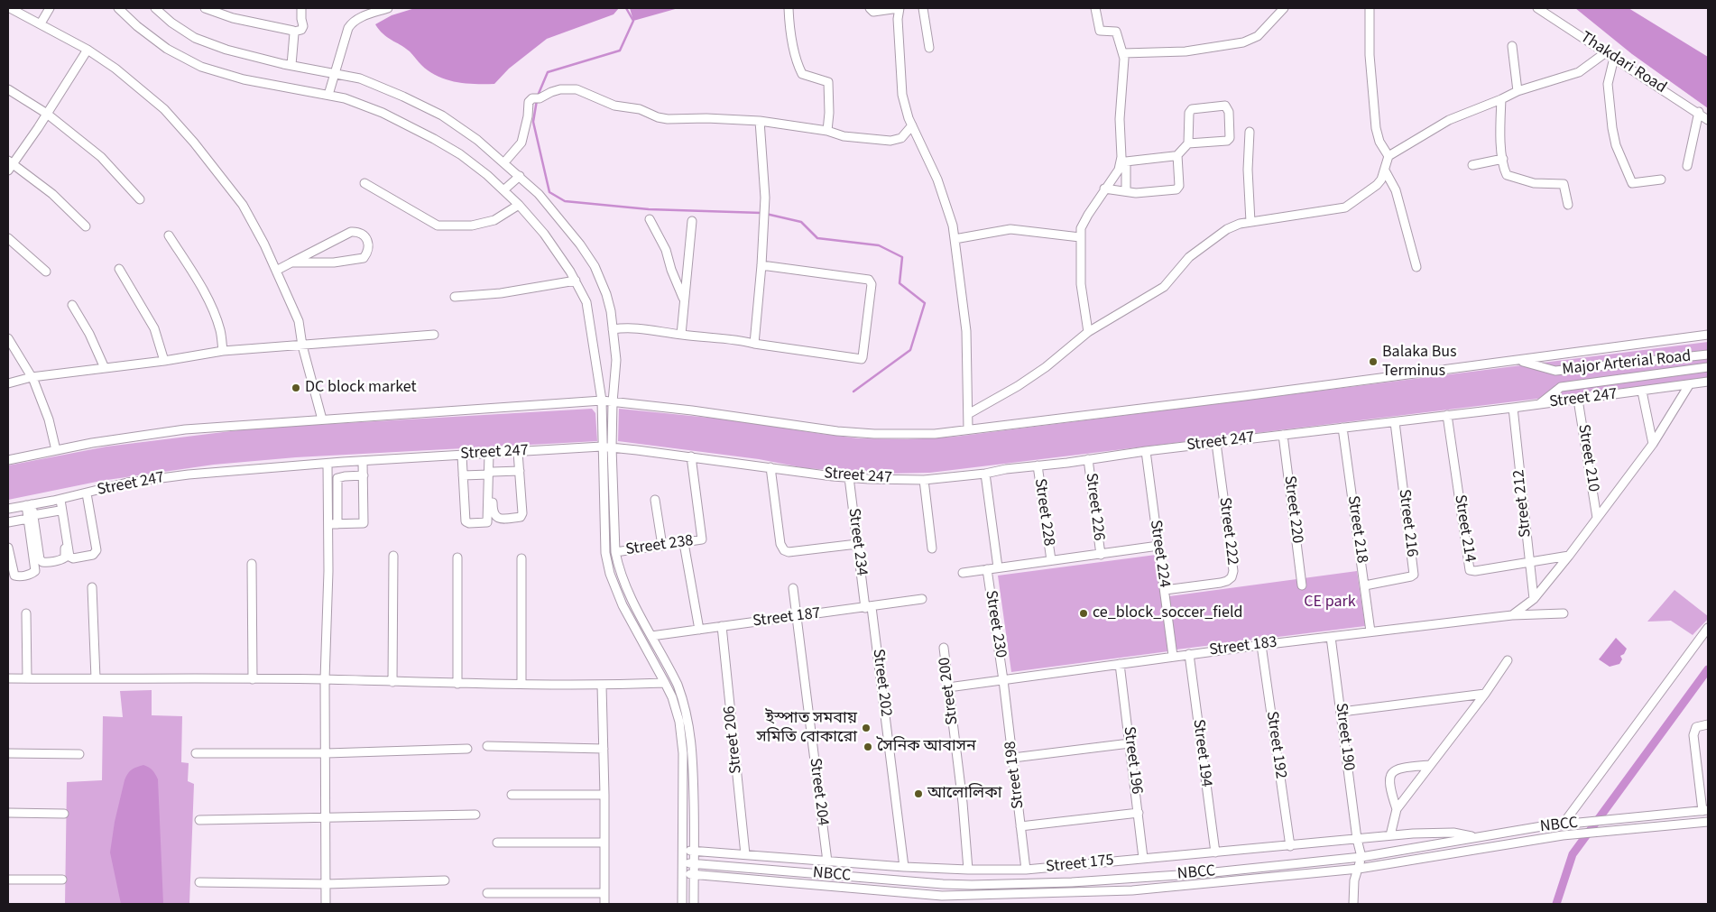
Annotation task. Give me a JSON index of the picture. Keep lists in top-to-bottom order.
{
  "streets": {
    "street": [
      "Thakdari Road",
      "Major Arterial Road",
      "Street 247",
      "Street 210",
      "Street 212",
      "Street 226",
      "Street 220",
      "Street 228",
      "Street 216",
      "Street 214",
      "Street 218",
      "Street 222",
      "Street 234",
      "Street 238",
      "Street 224",
      "Street 187",
      "Street 230",
      "Street 183",
      "Street 202",
      "Street 200",
      "Street 190",
      "Street 206",
      "Street 192",
      "Street 194",
      "Street 196",
      "Street 198",
      "Street 204",
      "NBCC",
      "Street 175"
    ]
  },
  "crossings": [
    ["Major Arterial Road", "Street 247"],
    ["Street 247", "Street 210"],
    ["Street 247", "Street 212"],
    ["Street 247", "Street 226"],
    ["Street 247", "Street 220"],
    ["Street 247", "Street 228"],
    ["Street 247", "Street 216"],
    ["Street 247", "Street 214"],
    ["Street 247", "Street 218"],
    ["Street 247", "Street 222"],
    ["Street 247", "Street 234"],
    ["Street 247", "Street 238"],
    ["Street 247", "Street 224"],
    ["Street 247", "Street 230"],
    ["Street 212", "Street 214"],
    ["Street 216", "Street 218"],
    ["Street 218", "Street 183"],
    ["Street 222", "Street 224"],
    ["Street 234", "Street 187"],
    ["Street 234", "Street 202"],
    ["Street 224", "Street 183"],
    ["Street 187", "Street 202"],
    ["Street 187", "Street 206"],
    ["Street 187", "Street 204"],
    ["Street 230", "Street 183"],
    ["Street 230", "Street 198"],
    ["Street 183", "Street 200"],
    ["Street 183", "Street 190"],
    ["Street 183", "Street 192"],
    ["Street 183", "Street 194"],
    ["Street 183", "Street 196"],
    ["Street 183", "Street 198"],
    ["Street 202", "Street 175"],
    ["Street 200", "Street 175"],
    ["Street 190", "NBCC"],
    ["Street 190", "Street 175"],
    ["Street 206", "Street 175"],
    ["Street 192", "Street 175"],
    ["Street 194", "Street 175"],
    ["Street 196", "Street 175"],
    ["Street 198", "Street 175"],
    ["Street 204", "Street 175"],
    ["NBCC", "Street 175"]
  ],
  "parks": ["CE park"],
  "places": [
    "Balaka Bus Terminus",
    "DC block market",
    "ce_block_soccer_field",
    "ইস্পাত সমবায় সমিতি বোকারো",
    "সৈনিক আবাসন",
    "আলোলিকা"
  ]
}
